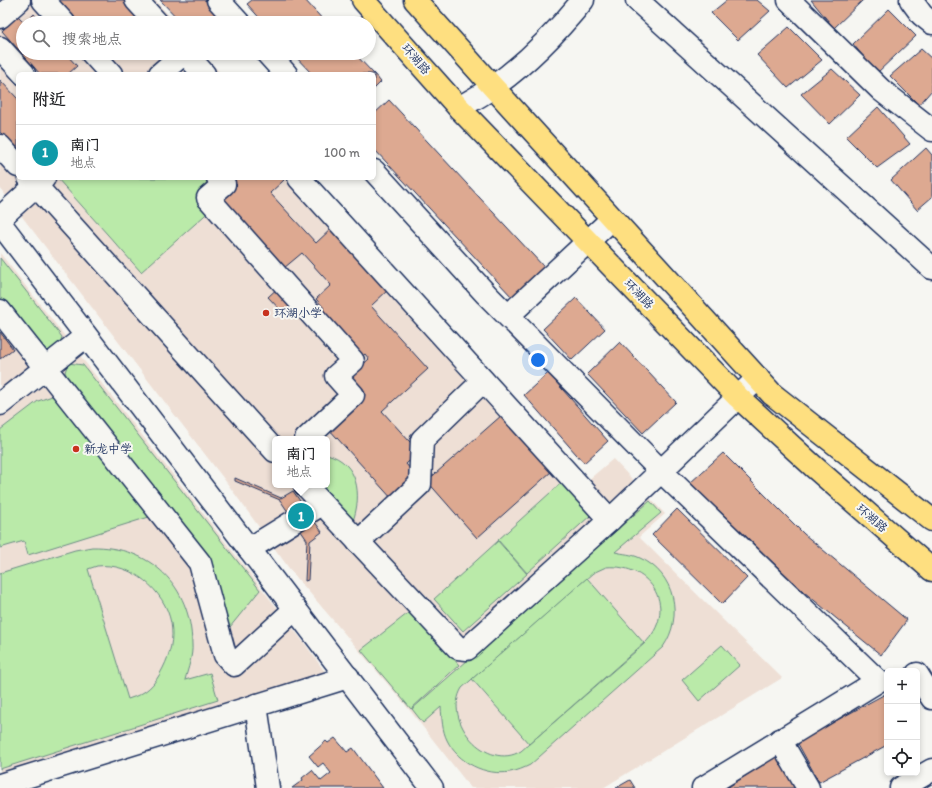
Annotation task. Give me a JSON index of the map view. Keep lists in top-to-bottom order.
{
  "streets": {
    "main road": ["环湖路"]
  },
  "places": ["环湖小学", "新龙中学"],
  "page": {
    "search": "搜索地点",
    "heading": "附近",
    "list": [
      {
        "mark": "1",
        "name": "南门",
        "note": "地点",
        "value": "100 m"
      }
    ],
    "popup": ["南门", "地点"],
    "pins": "1",
    "map_buttons": ["+", "−"]
  }
}
